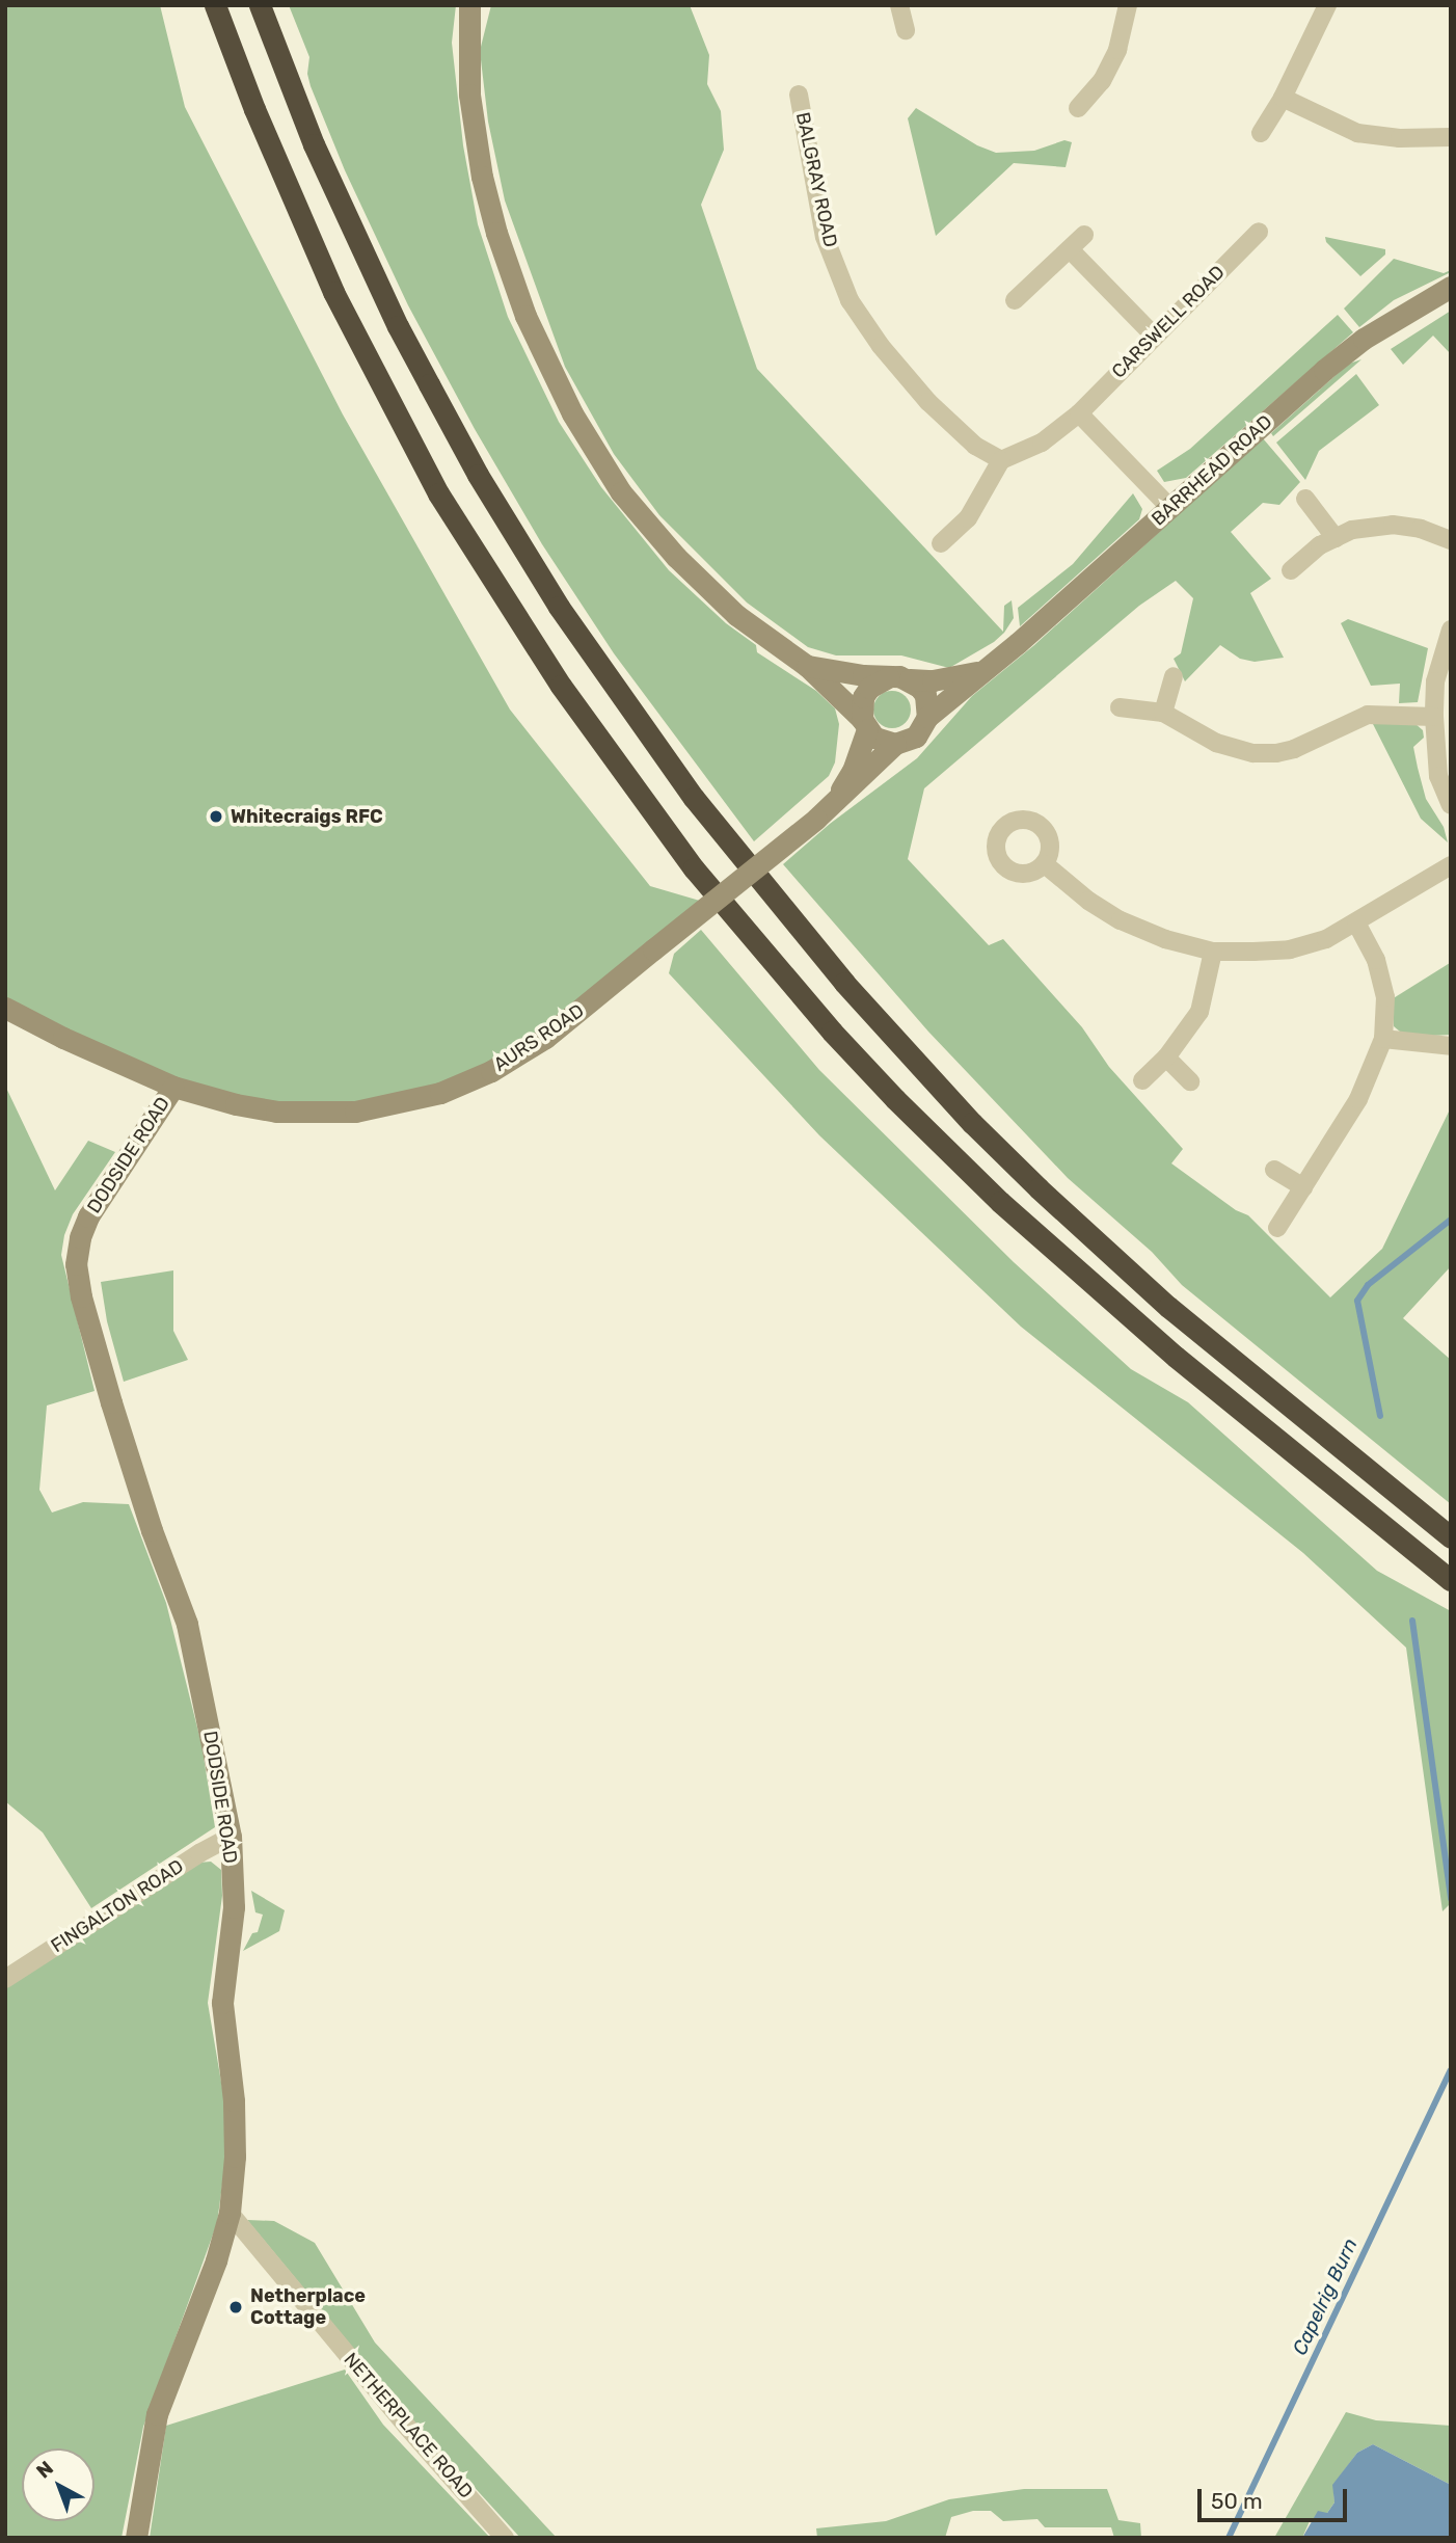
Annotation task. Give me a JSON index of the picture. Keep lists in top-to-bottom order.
{
  "streets": {
    "main road": ["BARRHEAD ROAD", "AURS ROAD", "DODSIDE ROAD"],
    "street": [
      "BALGRAY ROAD",
      "CARSWELL ROAD",
      "FINGALTON ROAD",
      "NETHERPLACE ROAD"
    ]
  },
  "crossings": [
    ["BARRHEAD ROAD", "AURS ROAD"],
    ["AURS ROAD", "DODSIDE ROAD"],
    ["DODSIDE ROAD", "FINGALTON ROAD"],
    ["DODSIDE ROAD", "NETHERPLACE ROAD"]
  ],
  "water": ["Capelrig Burn"],
  "places": ["Whitecraigs RFC", "Netherplace Cottage"],
  "scale_bar": "50 m",
  "north": "top left"
}
